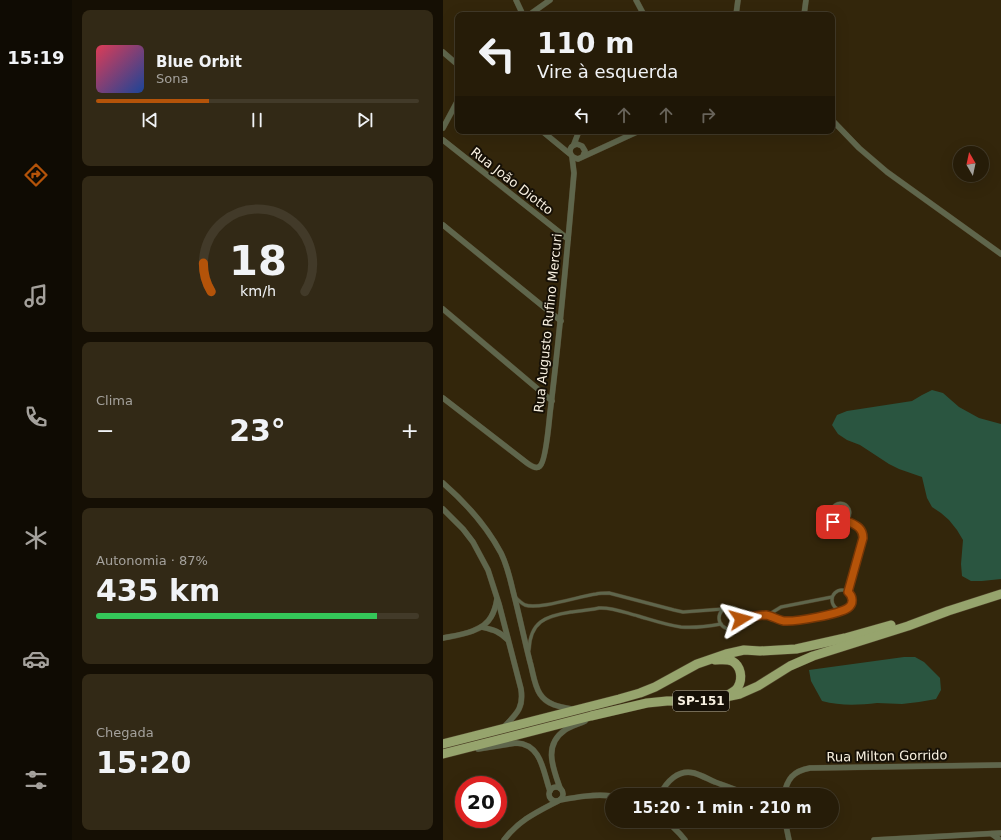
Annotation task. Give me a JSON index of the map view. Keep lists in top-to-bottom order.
{
  "streets": {
    "main road": ["SP-151"],
    "street": ["Rua João Diotto", "Rua Augusto Rufino Mercuri", "Rua Milton Gorrido"]
  },
  "crossings": [
    ["Rua João Diotto", "Rua Augusto Rufino Mercuri"]
  ],
  "north": "top",
  "page": {
    "tabs": "15:19",
    "turn": ["110 m", "Vire à esquerda"],
    "song": ["Blue Orbit", "Sona"],
    "tile": [
      "Clima",
      ["Autonomia · 87%", "435 km"],
      ["Chegada", "15:20"]
    ],
    "heat": ["−", "23°", "+"],
    "limit": "20",
    "trip": "15:20 · 1 min · 210 m",
    "gauge": ["18", "km/h"]
  }
}
